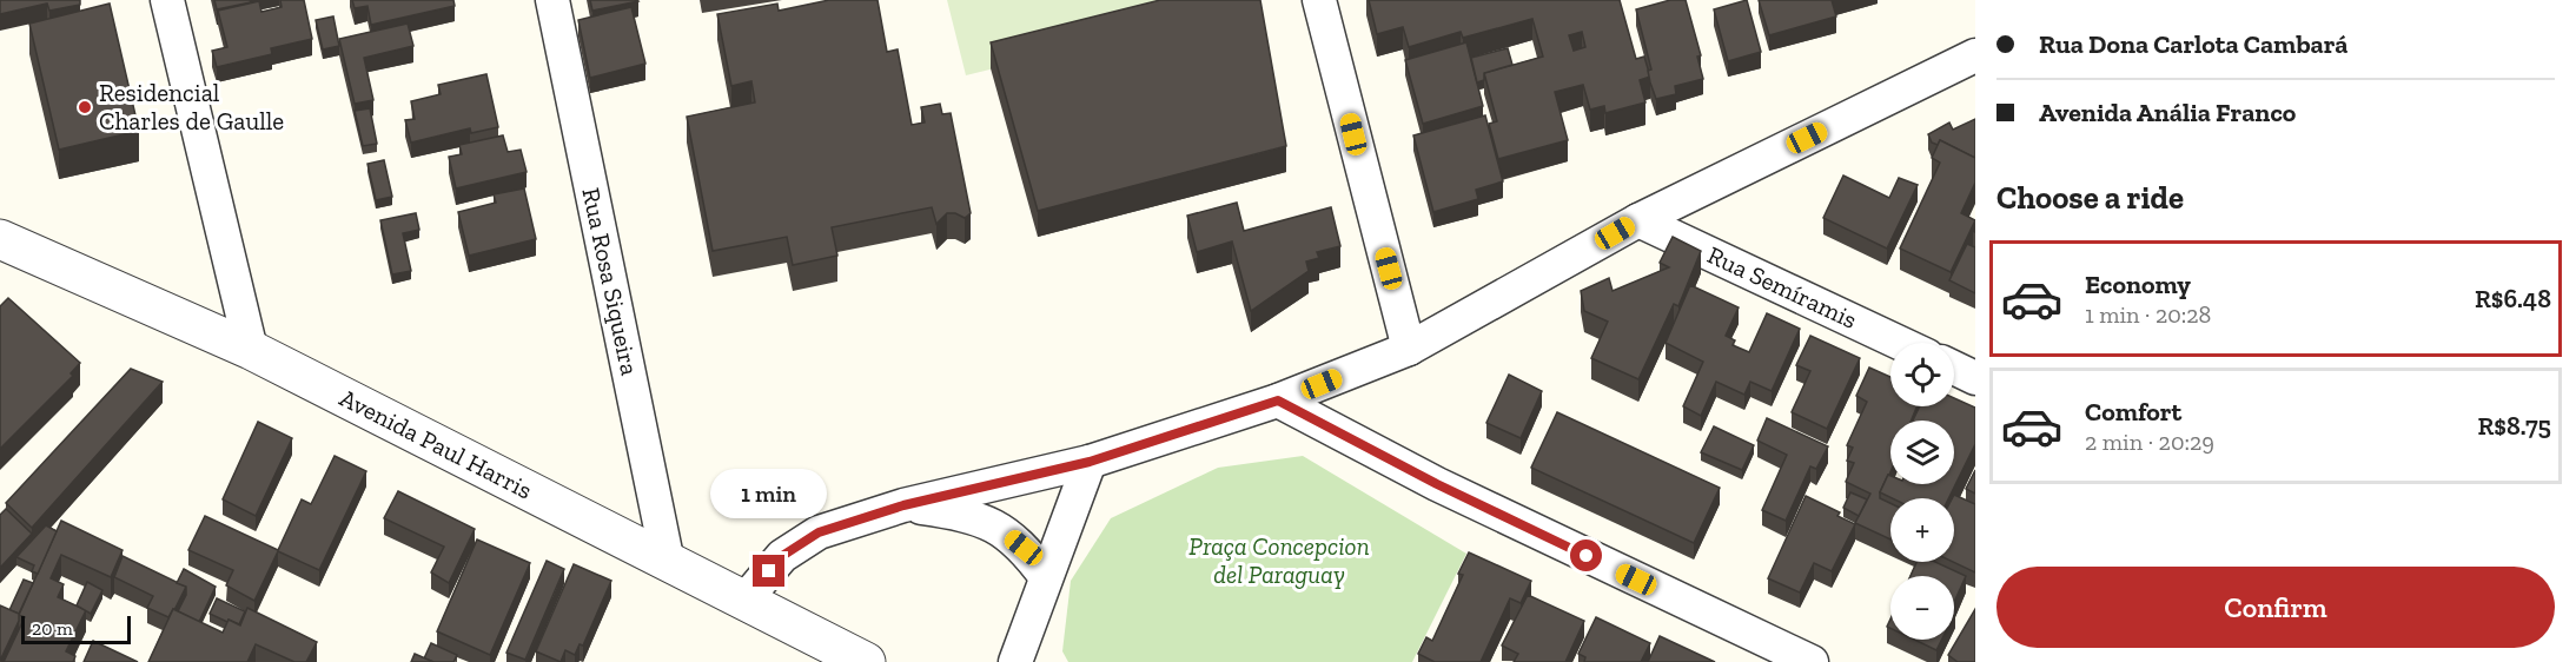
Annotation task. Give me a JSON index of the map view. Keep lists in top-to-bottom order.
{
  "streets": {
    "street": ["Rua Rosa Siqueira", "Rua Semíramis", "Avenida Paul Harris"]
  },
  "crossings": [
    ["Rua Rosa Siqueira", "Avenida Paul Harris"]
  ],
  "parks": ["Praça Concepcion del Paraguay"],
  "places": ["Residencial Charles de Gaulle"],
  "scale_bar": "20 m",
  "page": {
    "banner": ["Rua Dona Carlota Cambará", "Avenida Anália Franco"],
    "heading": "Choose a ride",
    "list": [
      {
        "name": "Economy",
        "note": "1 min · 20:28",
        "value": "R$6.48"
      },
      {
        "name": "Comfort",
        "note": "2 min · 20:29",
        "value": "R$8.75"
      }
    ],
    "map_buttons": ["+", "−"],
    "bubble": "1 min",
    "buttons": "Confirm",
    "scale": "20 m"
  }
}
